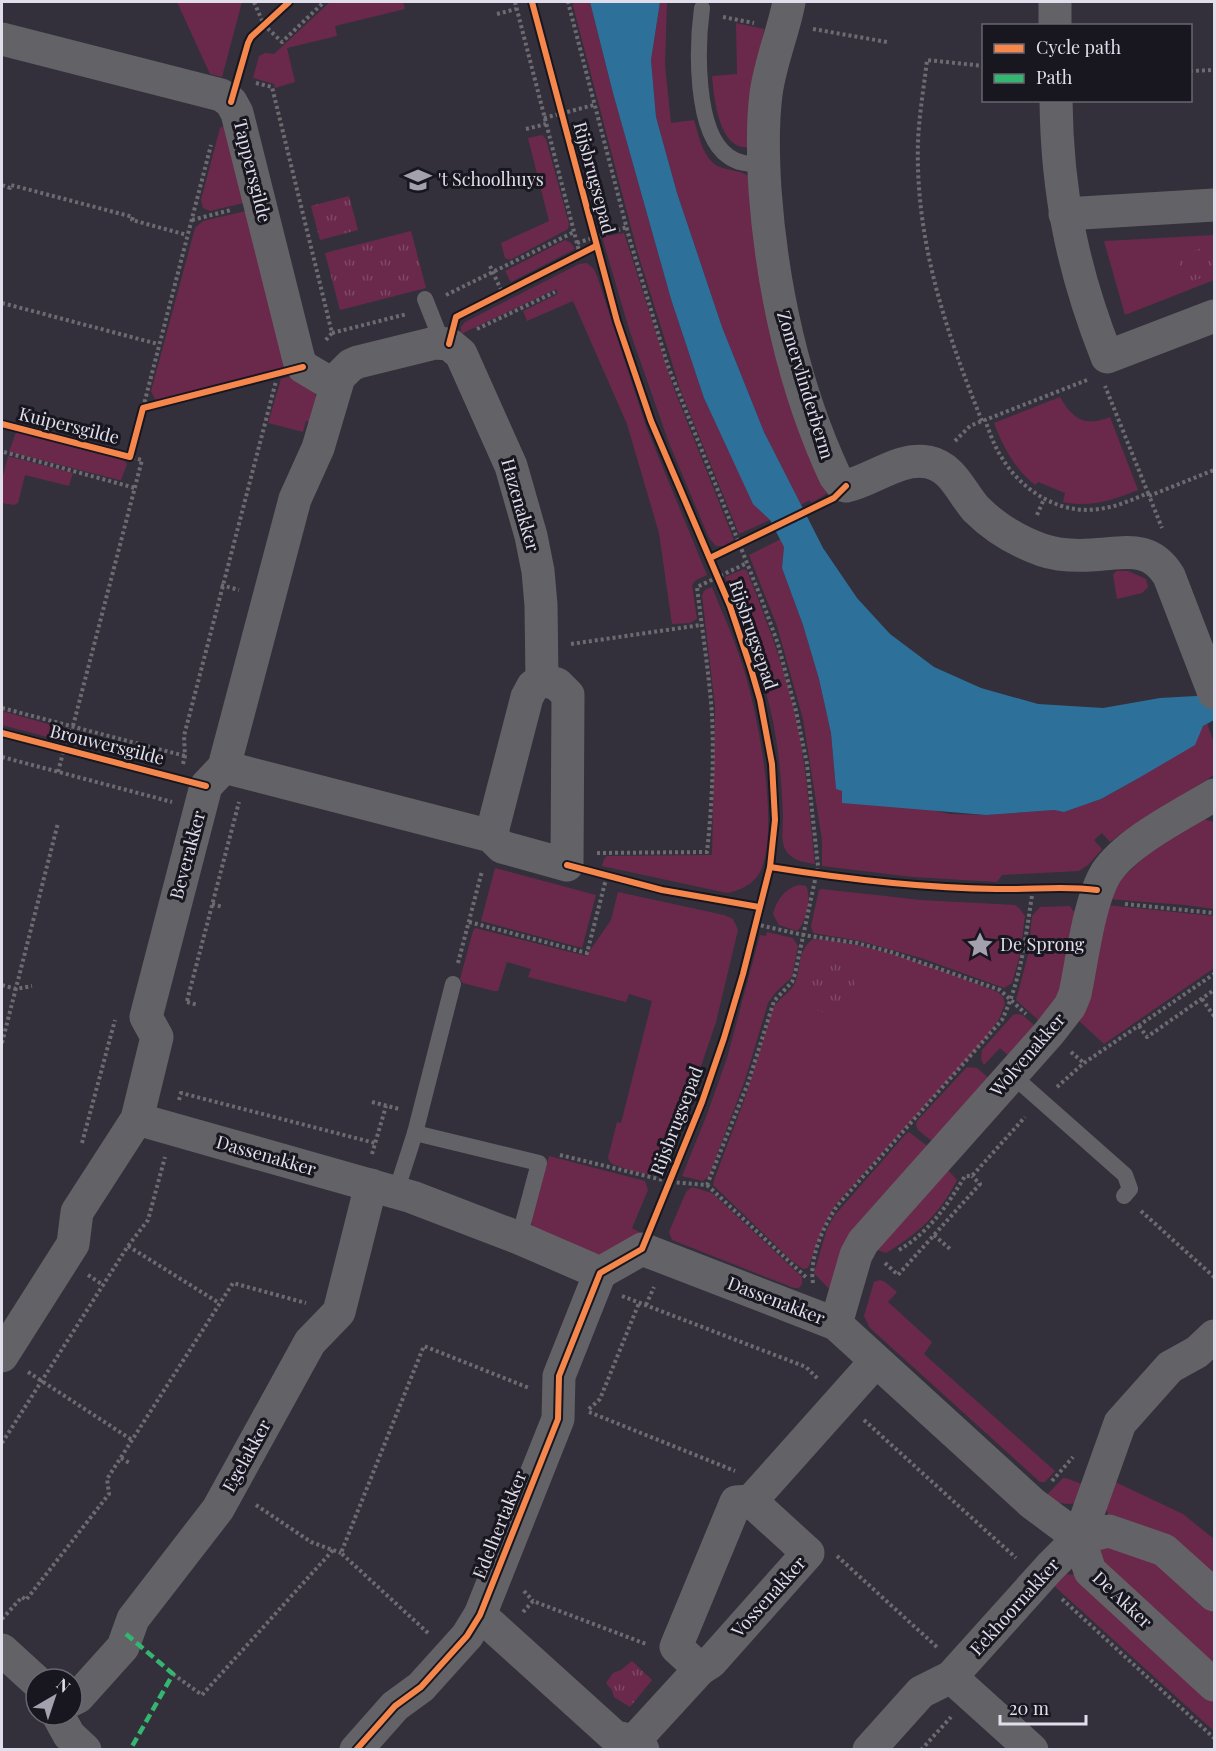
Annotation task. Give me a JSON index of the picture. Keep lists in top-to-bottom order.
{
  "streets": {
    "street": [
      "Tappersgilde",
      "Zomervlinderberm",
      "Hazenakker",
      "Beverakker",
      "Wolvenakker",
      "Dassenakker",
      "Egelakker",
      "Edelhertakker",
      "Vossenakker",
      "De Akker",
      "Eekhoornakker"
    ],
    "cycle path": ["Rijsbrugsepad", "Kuipersgilde", "Brouwersgilde"]
  },
  "crossings": [
    ["Hazenakker", "Beverakker"],
    ["Beverakker", "Dassenakker"],
    ["Wolvenakker", "Dassenakker"],
    ["Dassenakker", "Egelakker"],
    ["Dassenakker", "Edelhertakker"],
    ["Dassenakker", "De Akker"],
    ["Dassenakker", "Eekhoornakker"],
    ["Edelhertakker", "Vossenakker"],
    ["De Akker", "Eekhoornakker"]
  ],
  "places": {
    "school or university": ["'t Schoolhuys"],
    "place": ["De Sprong"]
  },
  "legend": ["Cycle path", "Path"],
  "scale_bar": "20 m",
  "north": "top right"
}
